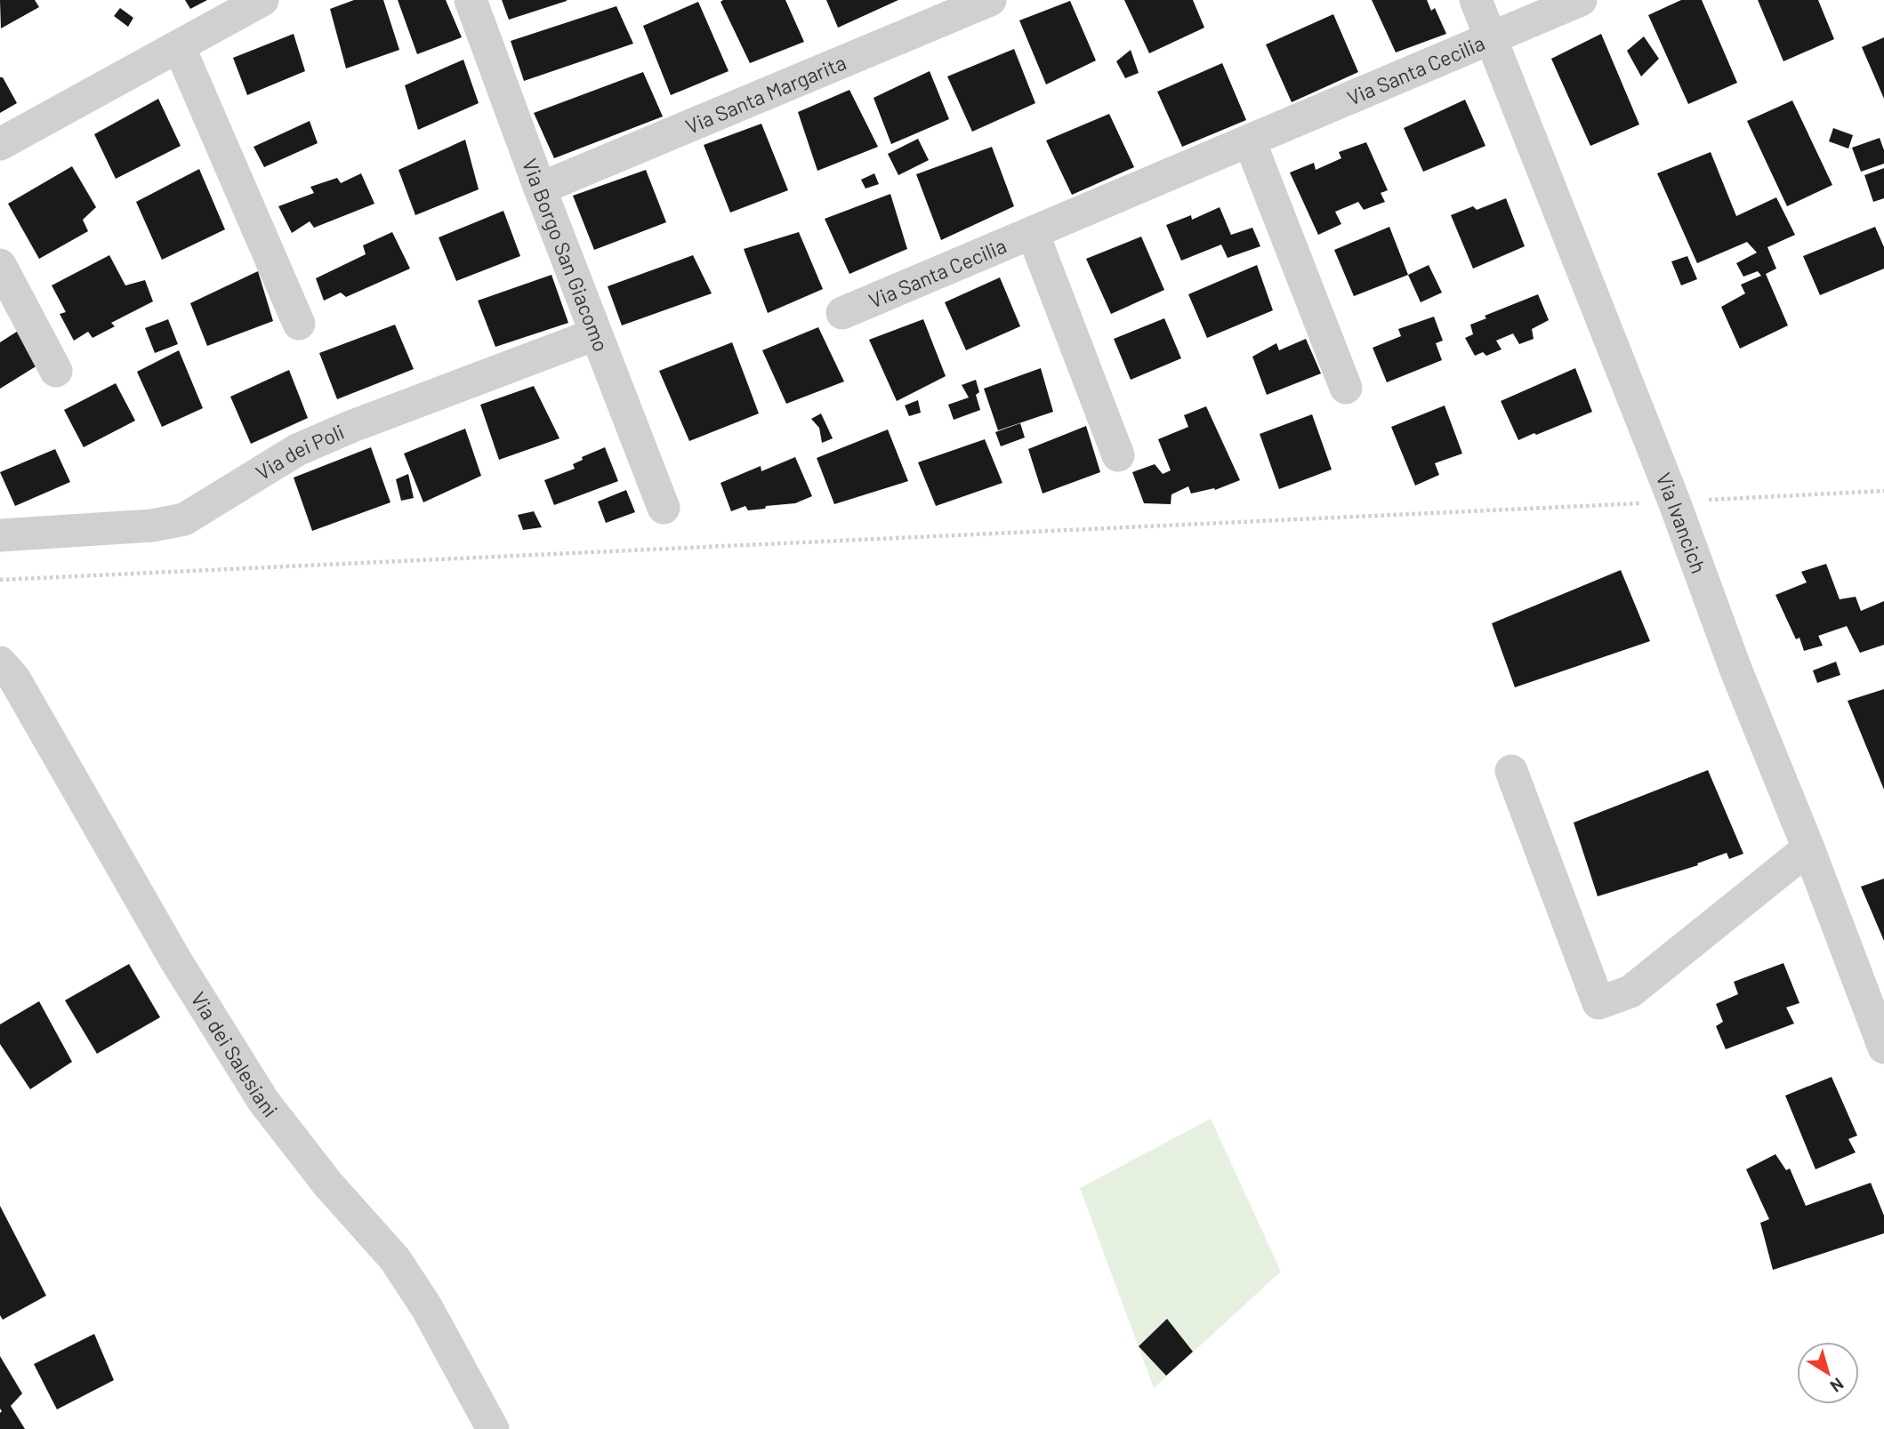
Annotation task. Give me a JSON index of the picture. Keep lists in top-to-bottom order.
{
  "streets": {
    "street": [
      "Via Santa Cecilia",
      "Via Santa Margarita",
      "Via Borgo San Giacomo",
      "Via dei Poli",
      "Via Ivancich",
      "Via dei Salesiani"
    ]
  },
  "crossings": [
    ["Via Santa Cecilia", "Via Ivancich"],
    ["Via Santa Margarita", "Via Borgo San Giacomo"],
    ["Via Borgo San Giacomo", "Via dei Poli"]
  ],
  "north": "bottom right"
}
